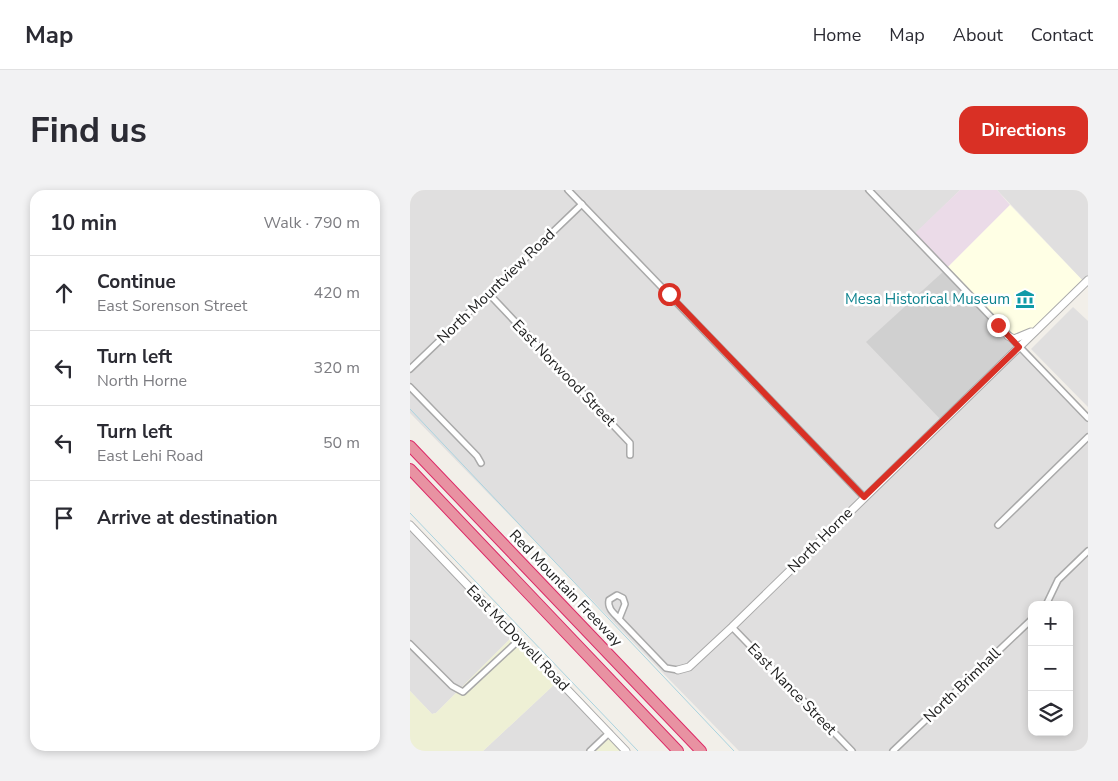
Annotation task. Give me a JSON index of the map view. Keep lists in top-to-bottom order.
{
  "streets": {
    "highway": ["Red Mountain Freeway"],
    "street": [
      "North Mountview Road",
      "East Norwood Street",
      "North Horne",
      "East McDowell Road",
      "North Brimhall",
      "East Nance Street"
    ]
  },
  "crossings": [
    ["North Mountview Road", "East Norwood Street"],
    ["North Horne", "East Nance Street"]
  ],
  "places": {
    "museum": ["Mesa Historical Museum"]
  },
  "page": {
    "header": "Map",
    "nav": [
      "Home",
      "Map",
      "About",
      "Contact"
    ],
    "buttons": "Directions",
    "title": "Find us",
    "heading": ["10 min", "Walk · 790 m"],
    "list": [
      ["Continue", "East Sorenson Street", "420 m"],
      ["Turn left", "North Horne", "320 m"],
      ["Turn left", "East Lehi Road", "50 m"],
      "Arrive at destination"
    ],
    "map_buttons": ["+", "−"]
  }
}
